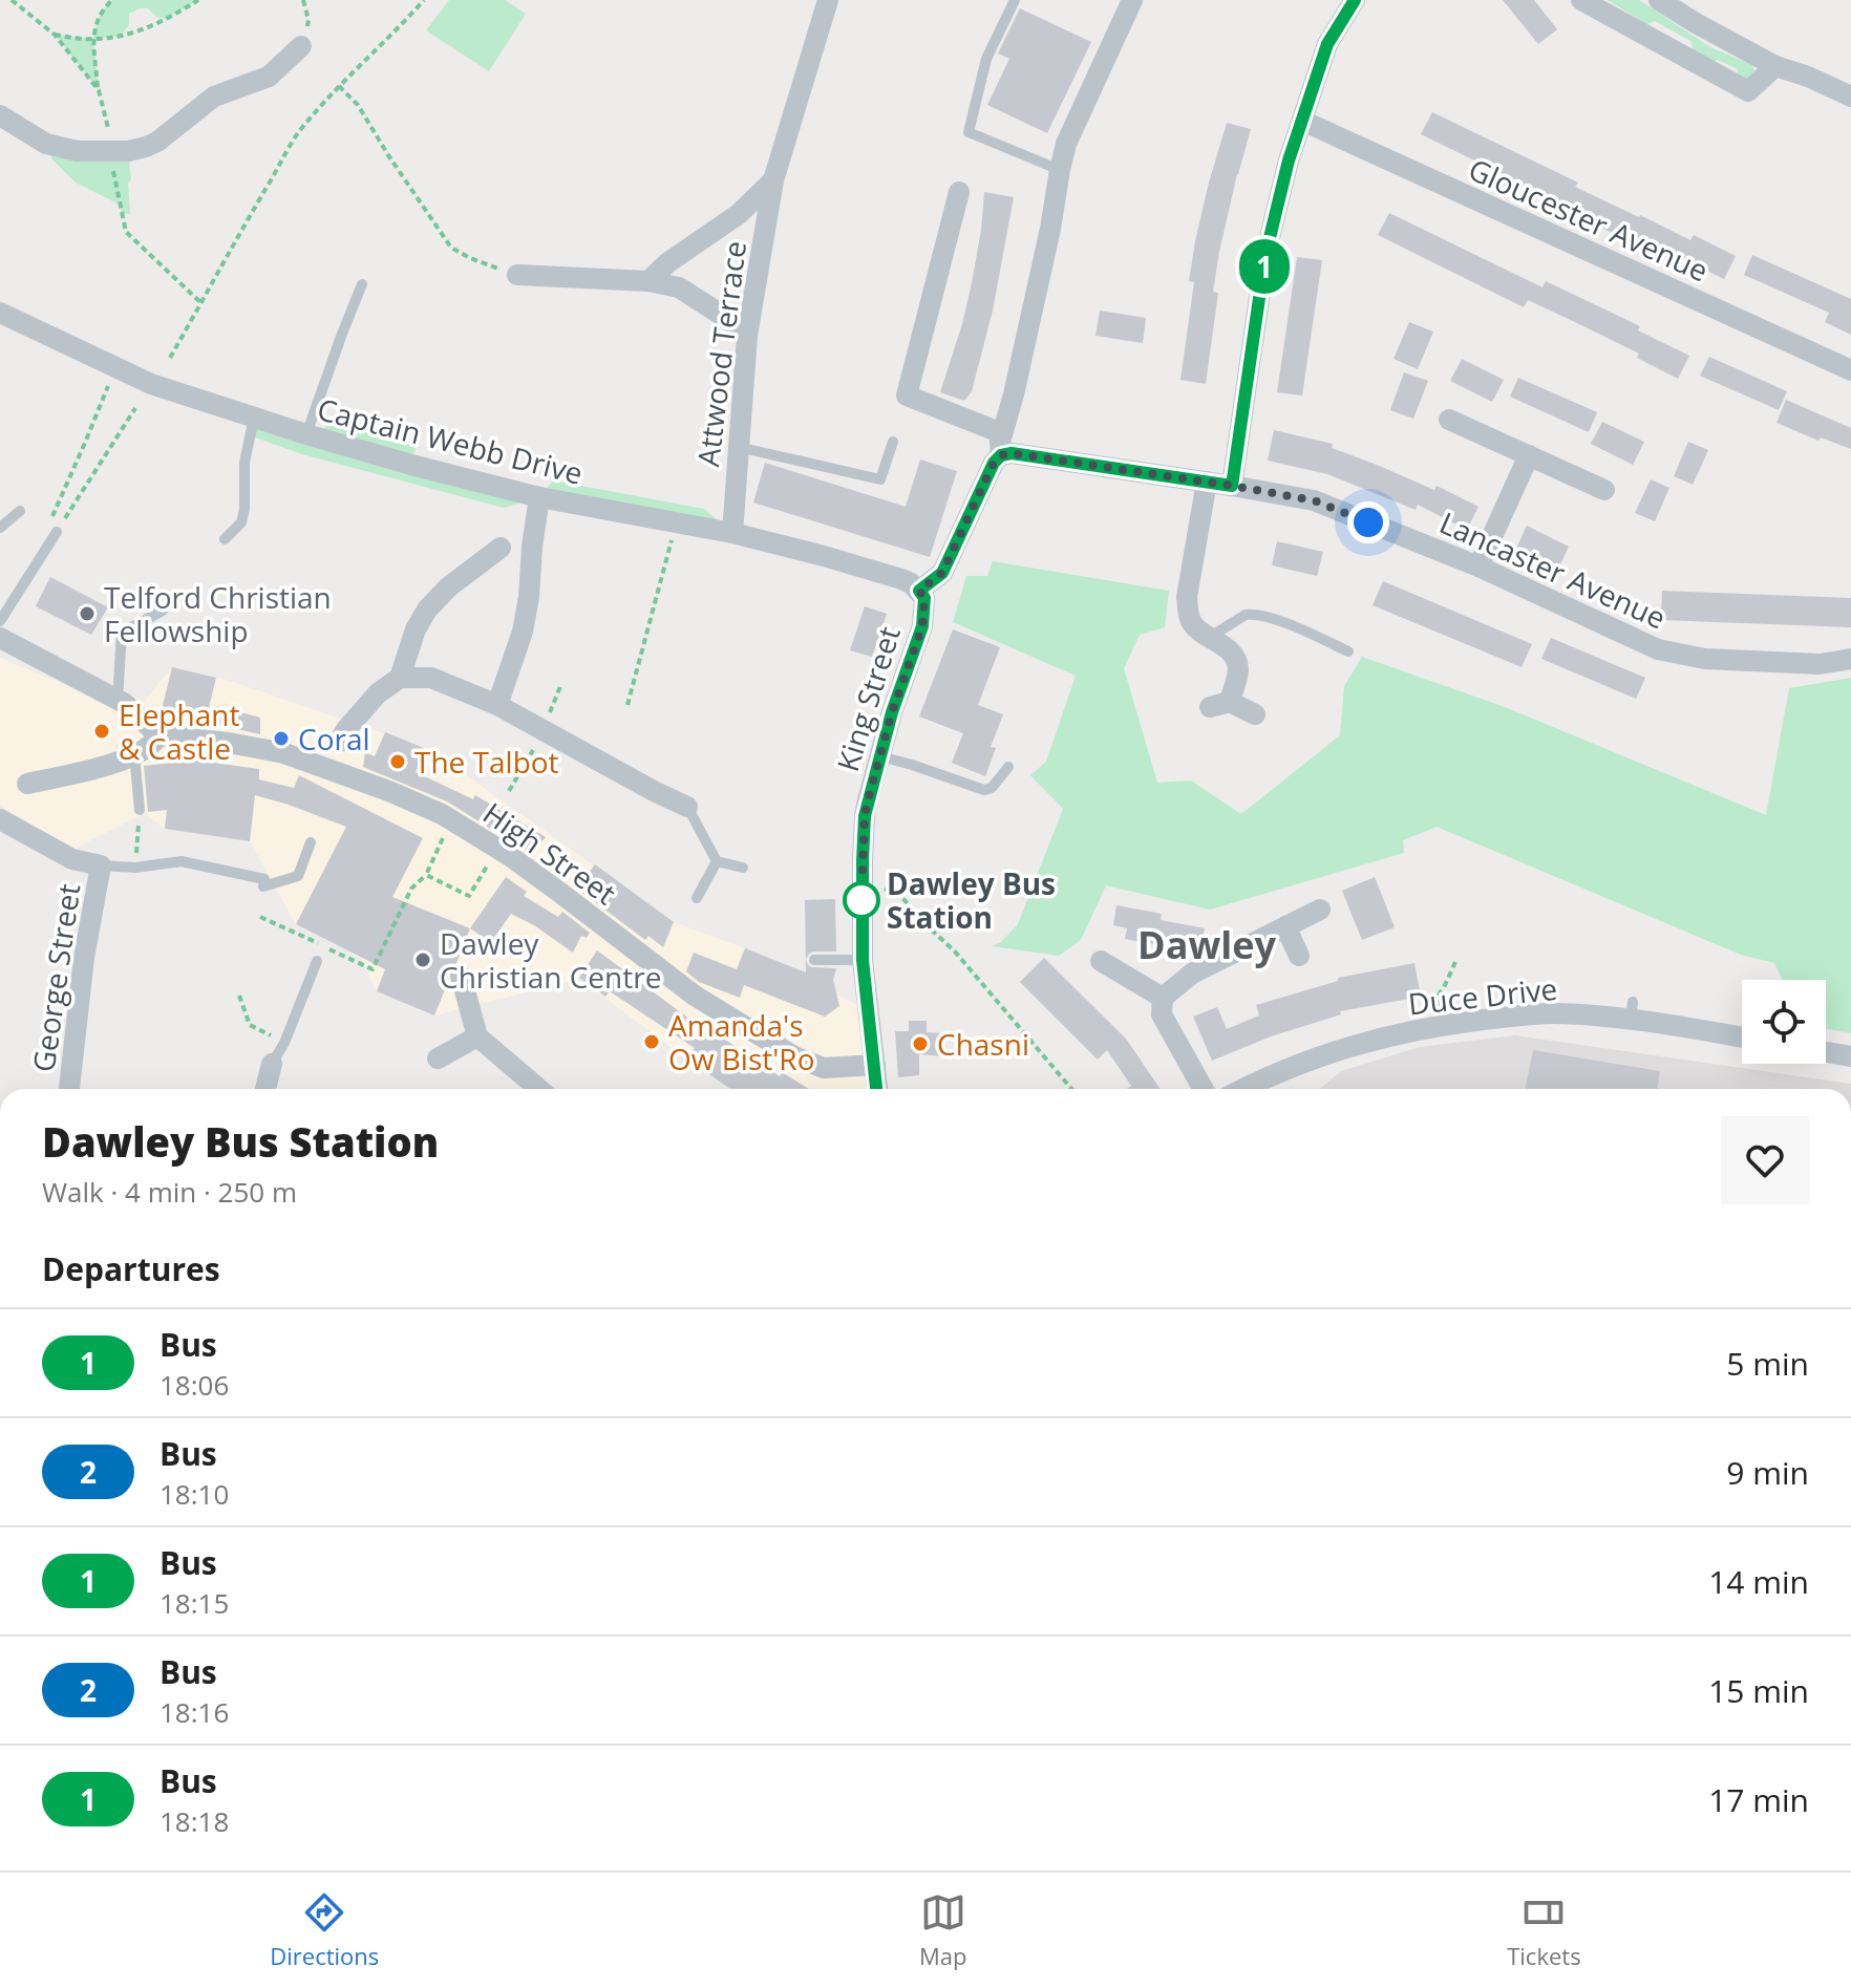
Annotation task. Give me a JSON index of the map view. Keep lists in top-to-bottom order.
{
  "streets": {
    "street": [
      "Gloucester Avenue",
      "Attwood Terrace",
      "Captain Webb Drive",
      "Lancaster Avenue",
      "King Street",
      "High Street",
      "George Street",
      "Duce Drive"
    ]
  },
  "crossings": [
    ["Attwood Terrace", "Captain Webb Drive"],
    ["Captain Webb Drive", "King Street"],
    ["King Street", "High Street"]
  ],
  "districts": ["Dawley"],
  "places": [
    "Telford Christian Fellowship",
    "Elephant & Castle",
    "Coral",
    "The Talbot",
    "Dawley Bus Station",
    "Dawley Christian Centre",
    "Amanda's Ow Bist'Ro",
    "Chasni"
  ],
  "lines": ["bus line 1"],
  "page": {
    "on_map": "1",
    "heading": [
      ["Dawley Bus Station", "Walk · 4 min · 250 m"],
      "Departures"
    ],
    "list": [
      {
        "mark": "1",
        "name": "Bus",
        "note": "18:06",
        "value": "5 min"
      },
      {
        "mark": "2",
        "name": "Bus",
        "note": "18:10",
        "value": "9 min"
      },
      {
        "mark": "1",
        "name": "Bus",
        "note": "18:15",
        "value": "14 min"
      },
      {
        "mark": "2",
        "name": "Bus",
        "note": "18:16",
        "value": "15 min"
      },
      {
        "mark": "1",
        "name": "Bus",
        "note": "18:18",
        "value": "17 min"
      }
    ],
    "tabs": ["Directions", "Map", "Tickets"]
  }
}
